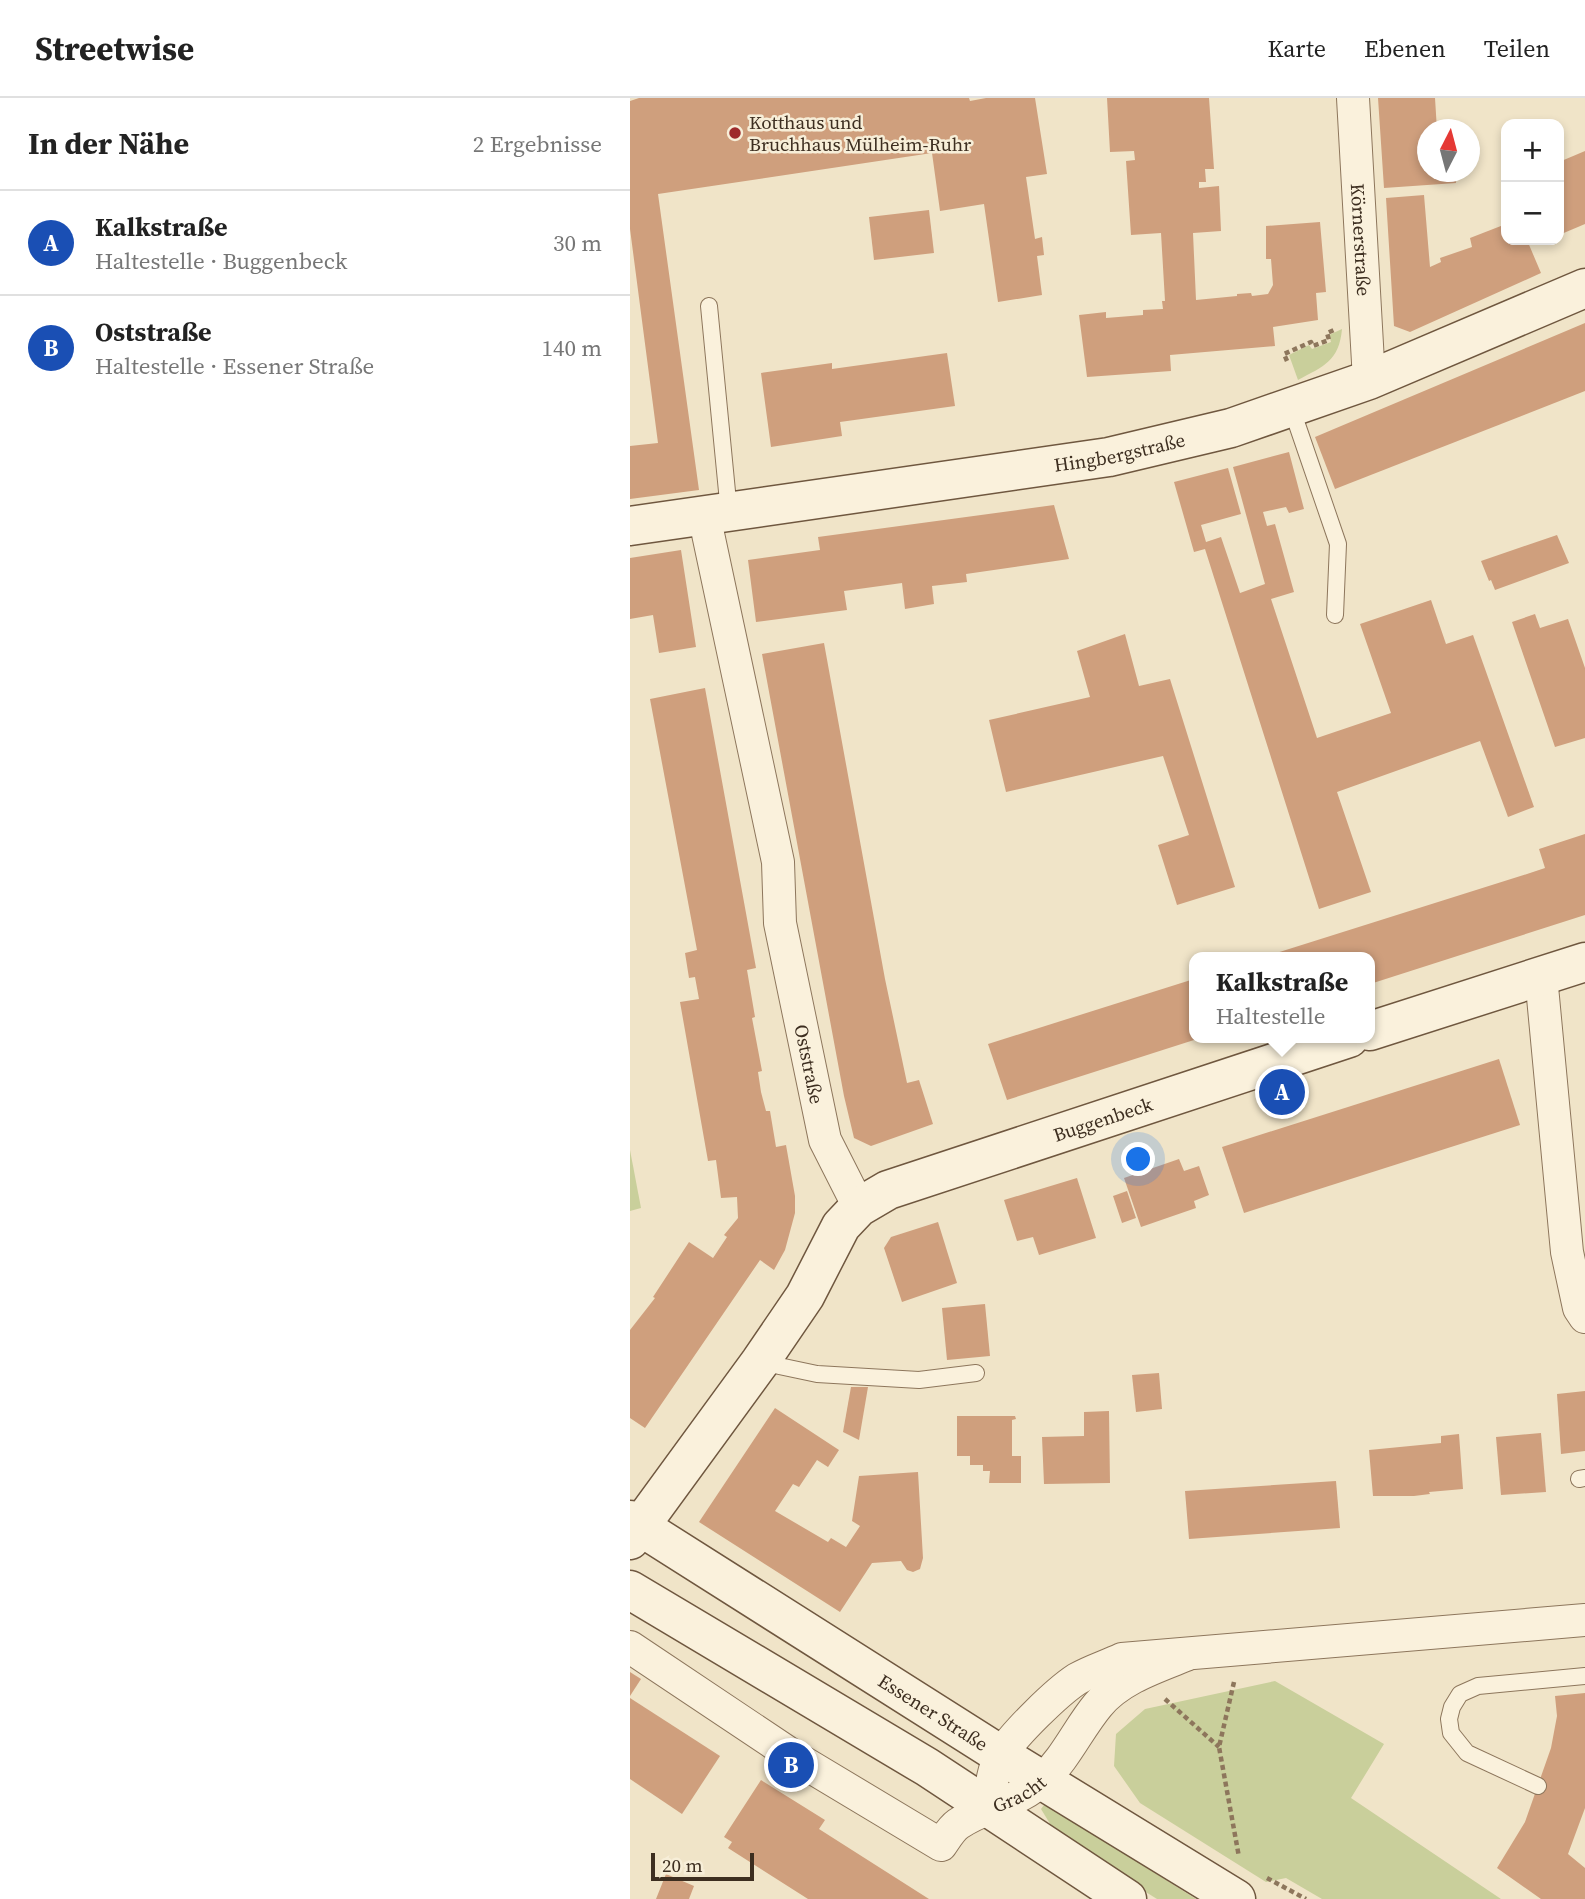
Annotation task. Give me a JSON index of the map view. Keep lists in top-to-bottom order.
{
  "streets": {
    "street": [
      "Körnerstraße",
      "Hingbergstraße",
      "Oststraße",
      "Buggenbeck",
      "Essener Straße",
      "Gracht"
    ]
  },
  "crossings": [
    ["Körnerstraße", "Hingbergstraße"],
    ["Hingbergstraße", "Oststraße"],
    ["Oststraße", "Buggenbeck"],
    ["Essener Straße", "Gracht"]
  ],
  "places": ["Kotthaus und Bruchhaus Mülheim-Ruhr"],
  "scale_bar": "20 m",
  "north": "top",
  "page": {
    "header": "Streetwise",
    "nav": ["Karte", "Ebenen", "Teilen"],
    "heading": ["In der Nähe", "2 Ergebnisse"],
    "map_buttons": ["+", "−"],
    "list": [
      {
        "mark": "A",
        "name": "Kalkstraße",
        "note": "Haltestelle · Buggenbeck",
        "value": "30 m"
      },
      {
        "mark": "B",
        "name": "Oststraße",
        "note": "Haltestelle · Essener Straße",
        "value": "140 m"
      }
    ],
    "popup": ["Kalkstraße", "Haltestelle"],
    "pins": ["A", "B"],
    "scale": "20 m"
  }
}
